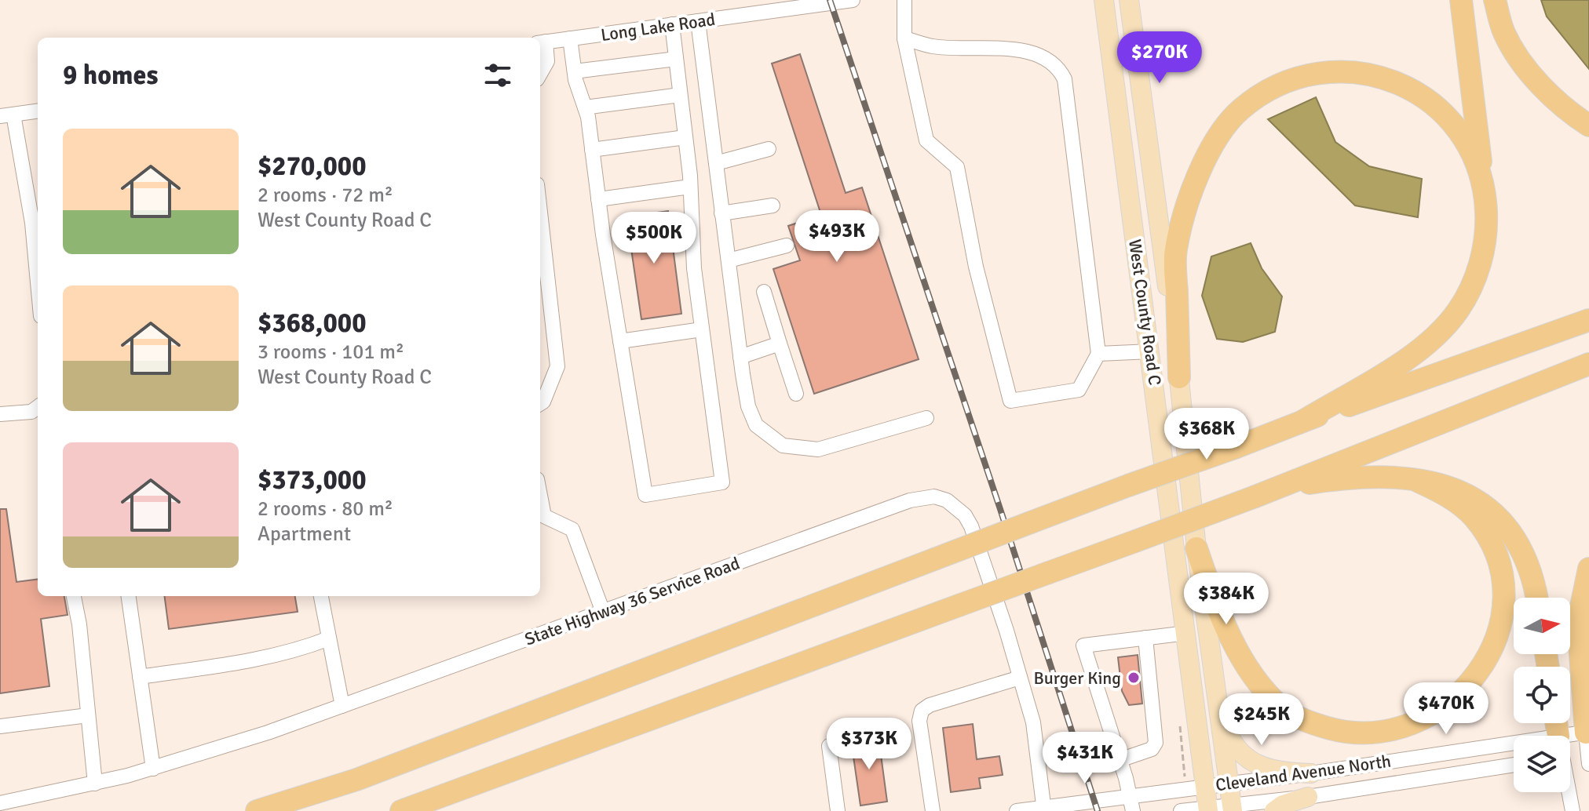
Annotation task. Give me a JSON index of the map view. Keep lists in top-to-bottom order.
{
  "streets": {
    "main road": ["West County Road C"],
    "street": ["Long Lake Road", "State Highway 36 Service Road", "Cleveland Avenue North"]
  },
  "crossings": [
    ["West County Road C", "Cleveland Avenue North"],
    ["State Highway 36 Service Road", "Cleveland Avenue North"]
  ],
  "places": ["Burger King"],
  "north": "right",
  "page": {
    "price": [
      "$270K",
      "$493K",
      "$500K",
      "$368K",
      "$384K",
      "$470K",
      "$245K",
      "$373K",
      "$431K"
    ],
    "heading": "9 homes",
    "list": [
      {
        "name": "$270,000",
        "note": "2 rooms · 72 m² · West County Road C"
      },
      {
        "name": "$368,000",
        "note": "3 rooms · 101 m² · West County Road C"
      },
      {
        "name": "$373,000",
        "note": "2 rooms · 80 m² · Apartment"
      }
    ]
  }
}
